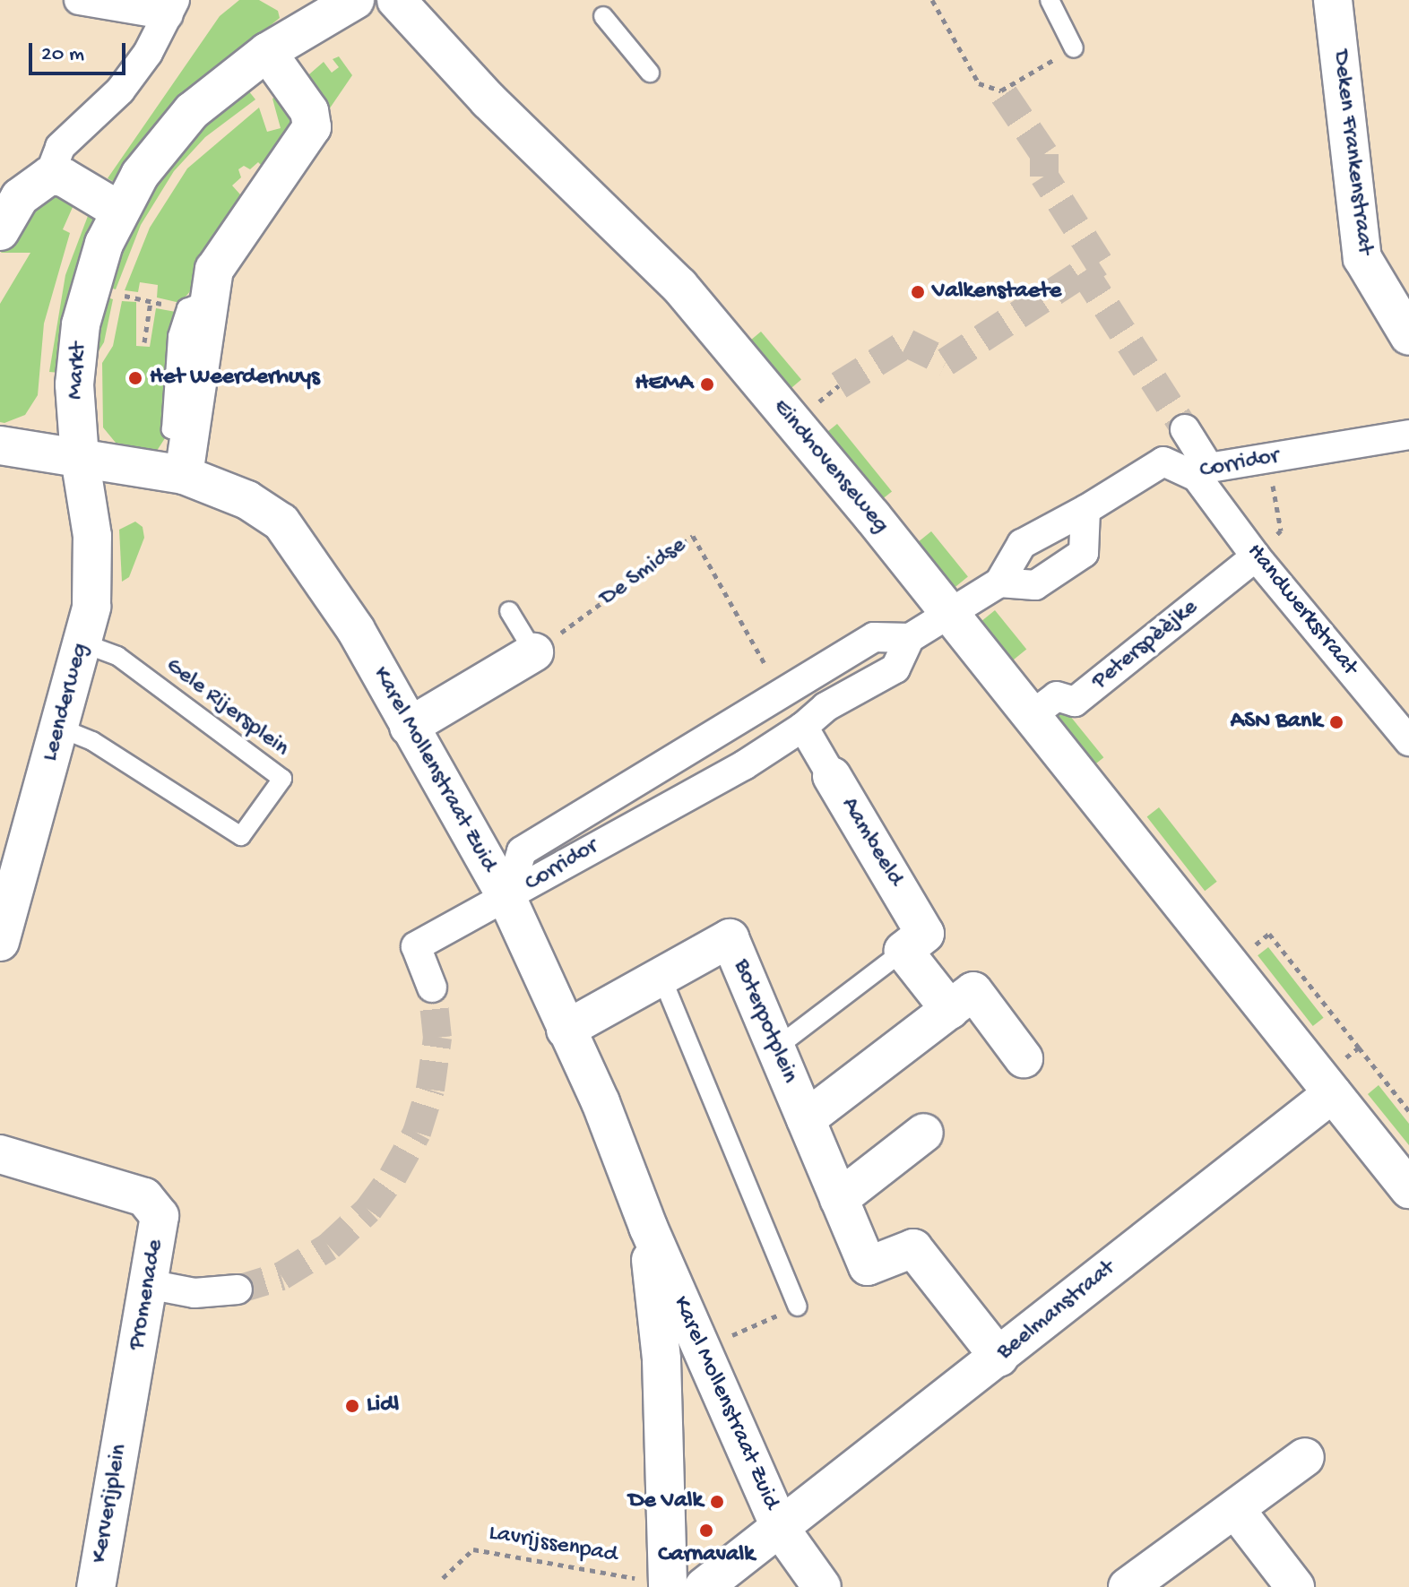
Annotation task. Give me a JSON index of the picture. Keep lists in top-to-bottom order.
{
  "streets": {
    "street": [
      "Deken Frankenstraat",
      "Markt",
      "Corridor",
      "Eindhovenseweg",
      "Handwerkstraat",
      "Peterspèèjke",
      "Leenderweg",
      "Karel Mollenstraat Zuid",
      "Aambeeld",
      "Boterpotplein",
      "Promenade",
      "Beelmanstraat",
      "Kerverijplein"
    ],
    "lane": ["Gele Rijersplein"],
    "path": ["De Smidse", "Lavrijssenpad"]
  },
  "crossings": [
    ["Markt", "Leenderweg"],
    ["Markt", "Karel Mollenstraat Zuid"],
    ["Corridor", "Eindhovenseweg"],
    ["Corridor", "De Smidse"],
    ["Corridor", "Handwerkstraat"],
    ["Corridor", "Karel Mollenstraat Zuid"],
    ["Corridor", "Aambeeld"],
    ["Eindhovenseweg", "Peterspèèjke"],
    ["Eindhovenseweg", "Beelmanstraat"],
    ["Handwerkstraat", "Peterspèèjke"],
    ["Leenderweg", "Gele Rijersplein"],
    ["Leenderweg", "Karel Mollenstraat Zuid"],
    ["Karel Mollenstraat Zuid", "Boterpotplein"],
    ["Karel Mollenstraat Zuid", "Beelmanstraat"],
    ["Karel Mollenstraat Zuid", "Lavrijssenpad"],
    ["Boterpotplein", "Beelmanstraat"],
    ["Promenade", "Kerverijplein"]
  ],
  "places": [
    "Valkenstaete",
    "Het Weerderhuys",
    "HEMA",
    "ASN Bank",
    "Lidl",
    "De Valk",
    "Carnavalk"
  ],
  "scale_bar": "20 m"
}
